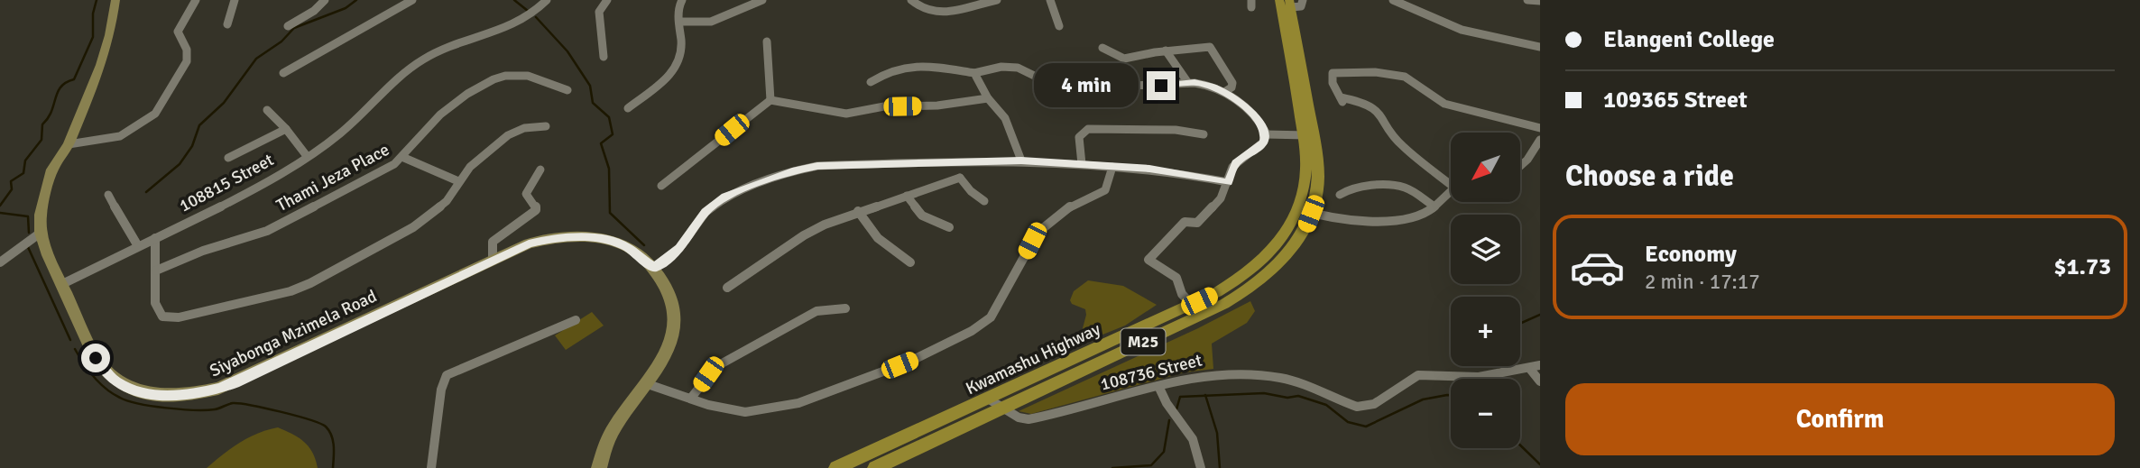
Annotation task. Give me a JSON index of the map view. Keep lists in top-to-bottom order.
{
  "streets": {
    "main road": ["M25", "Kwamashu Highway"],
    "street": [
      "Thami Jeza Place",
      "108815 Street",
      "Siyabonga Mzimela Road",
      "108736 Street"
    ]
  },
  "crossings": [
    ["108815 Street", "Siyabonga Mzimela Road"],
    ["Kwamashu Highway", "108736 Street"]
  ],
  "north": "bottom left",
  "page": {
    "banner": ["Elangeni College", "109365 Street"],
    "bubble": "4 min",
    "map_buttons": ["+", "−"],
    "heading": "Choose a ride",
    "list": [
      {
        "name": "Economy",
        "note": "2 min · 17:17",
        "value": "$1.73"
      }
    ],
    "buttons": "Confirm"
  }
}
